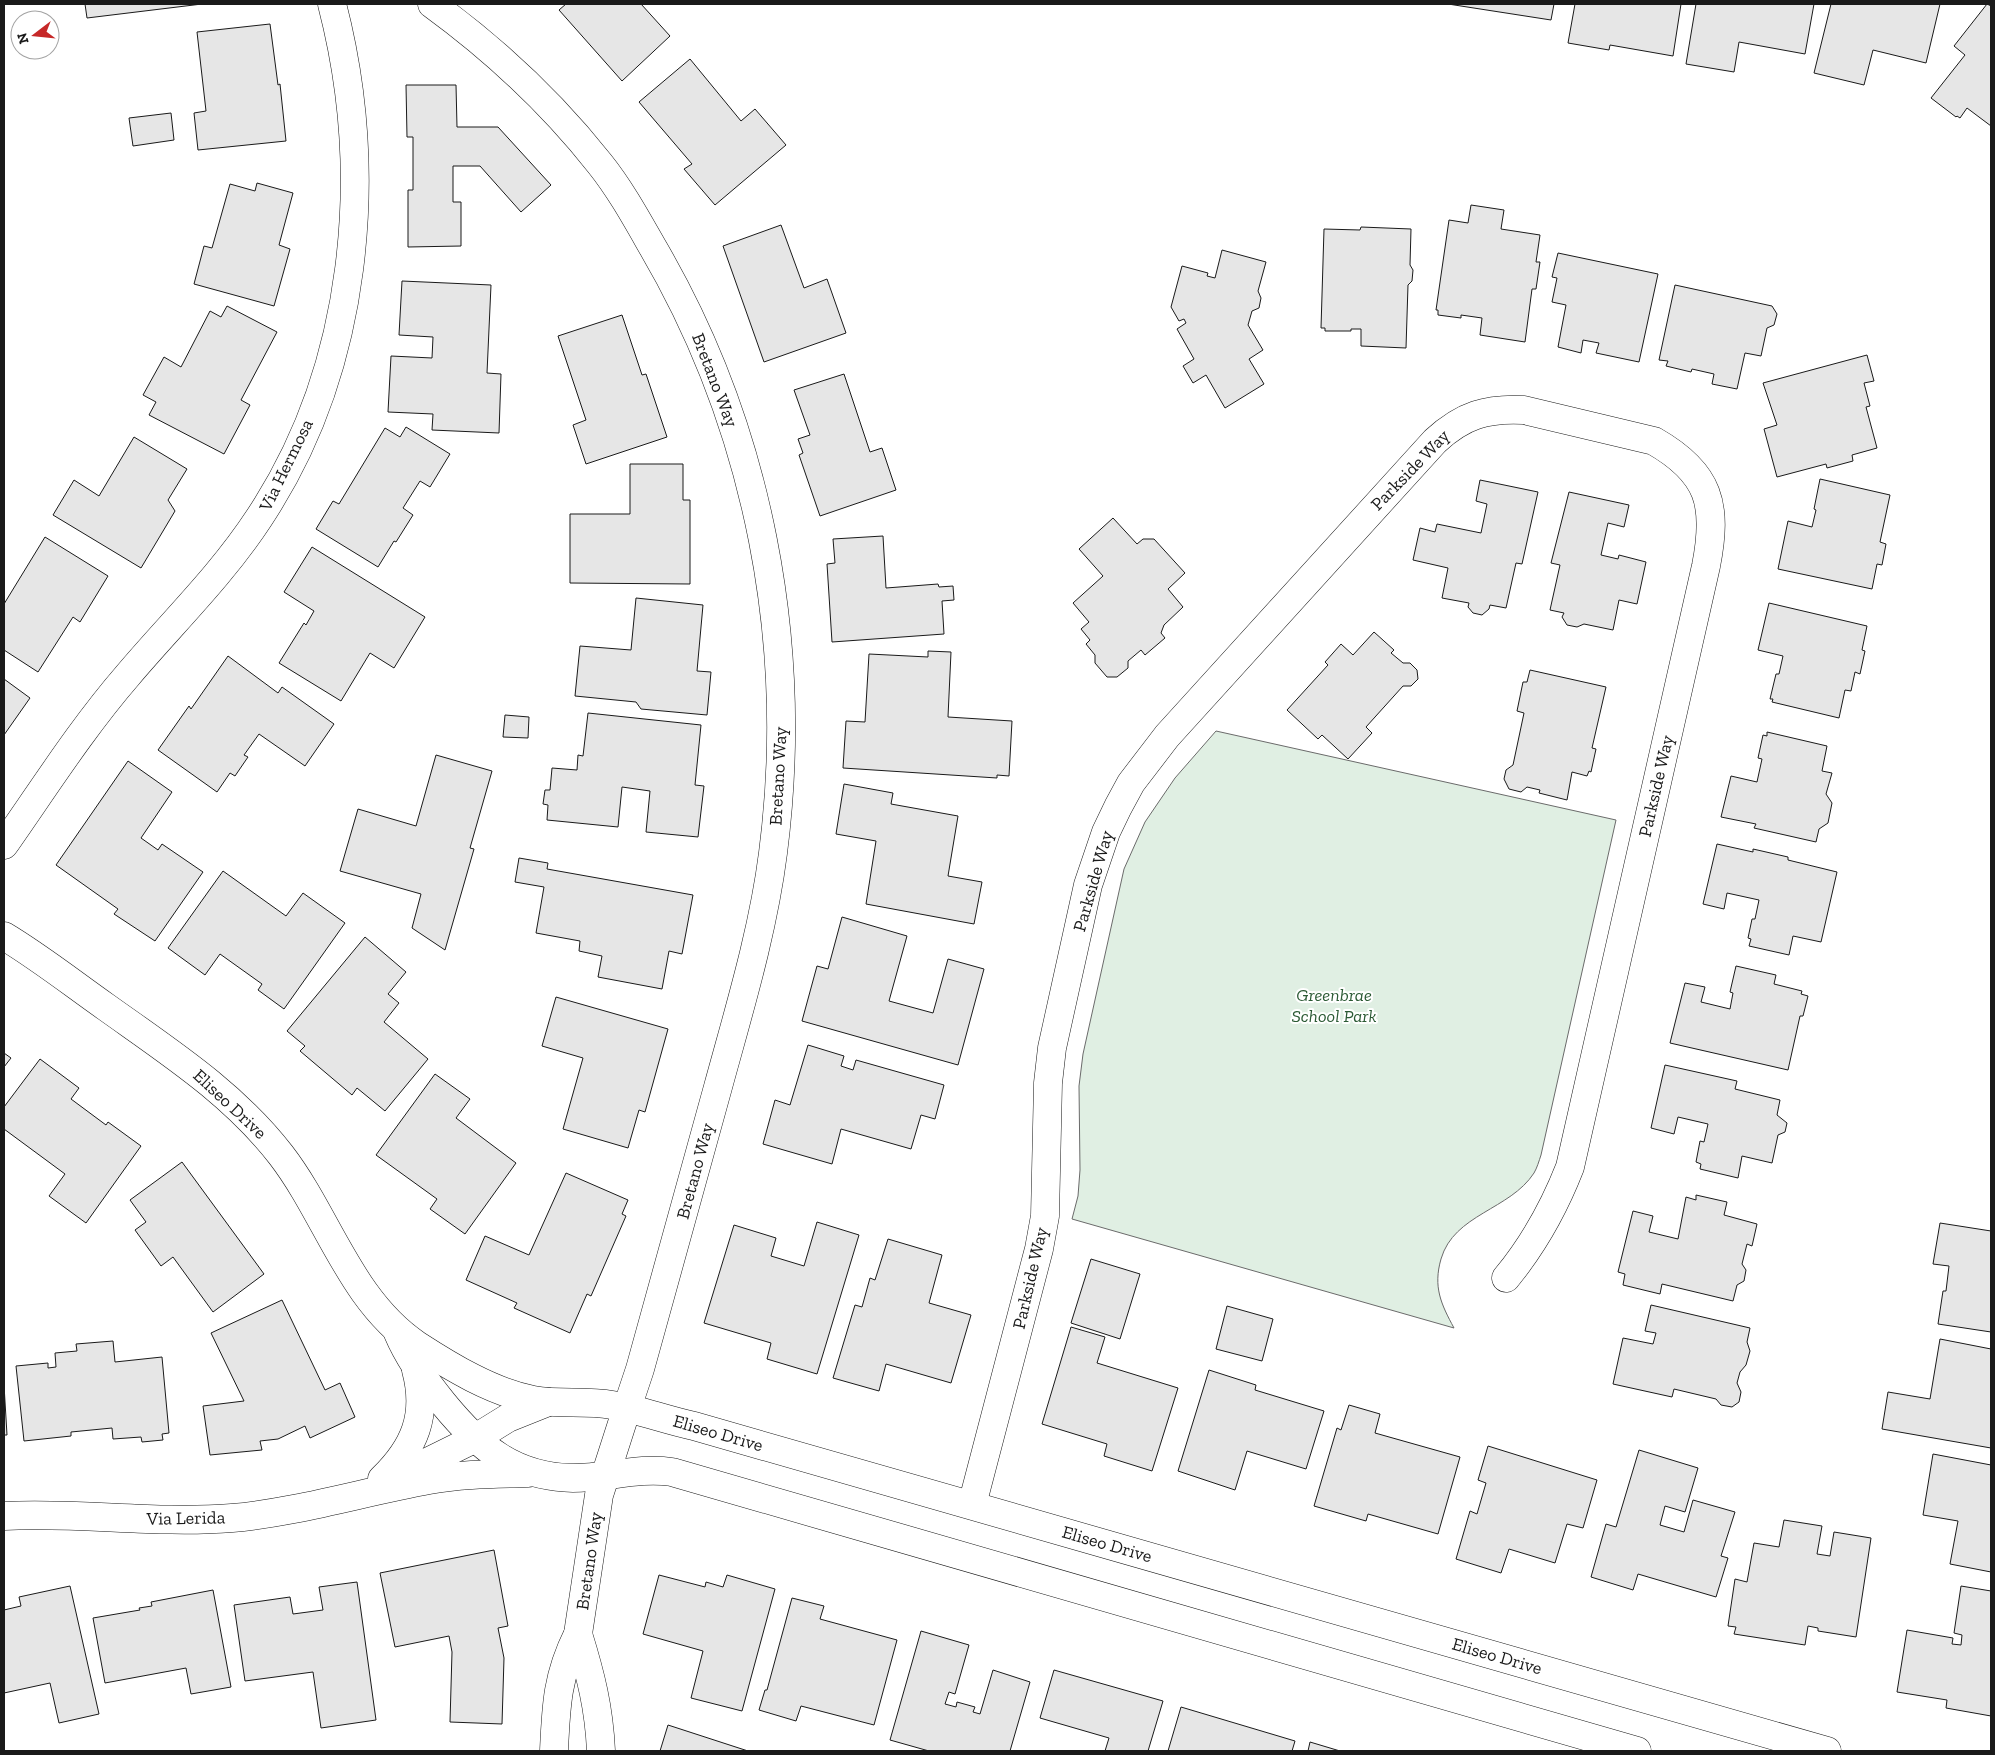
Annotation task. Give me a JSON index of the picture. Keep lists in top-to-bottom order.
{
  "streets": {
    "street": [
      "Bretano Way",
      "Via Hermosa",
      "Parkside Way",
      "Eliseo Drive",
      "Via Lerida"
    ]
  },
  "crossings": [
    ["Bretano Way", "Eliseo Drive"],
    ["Parkside Way", "Eliseo Drive"],
    ["Eliseo Drive", "Via Lerida"]
  ],
  "parks": ["Greenbrae School Park"],
  "north": "left"
}
